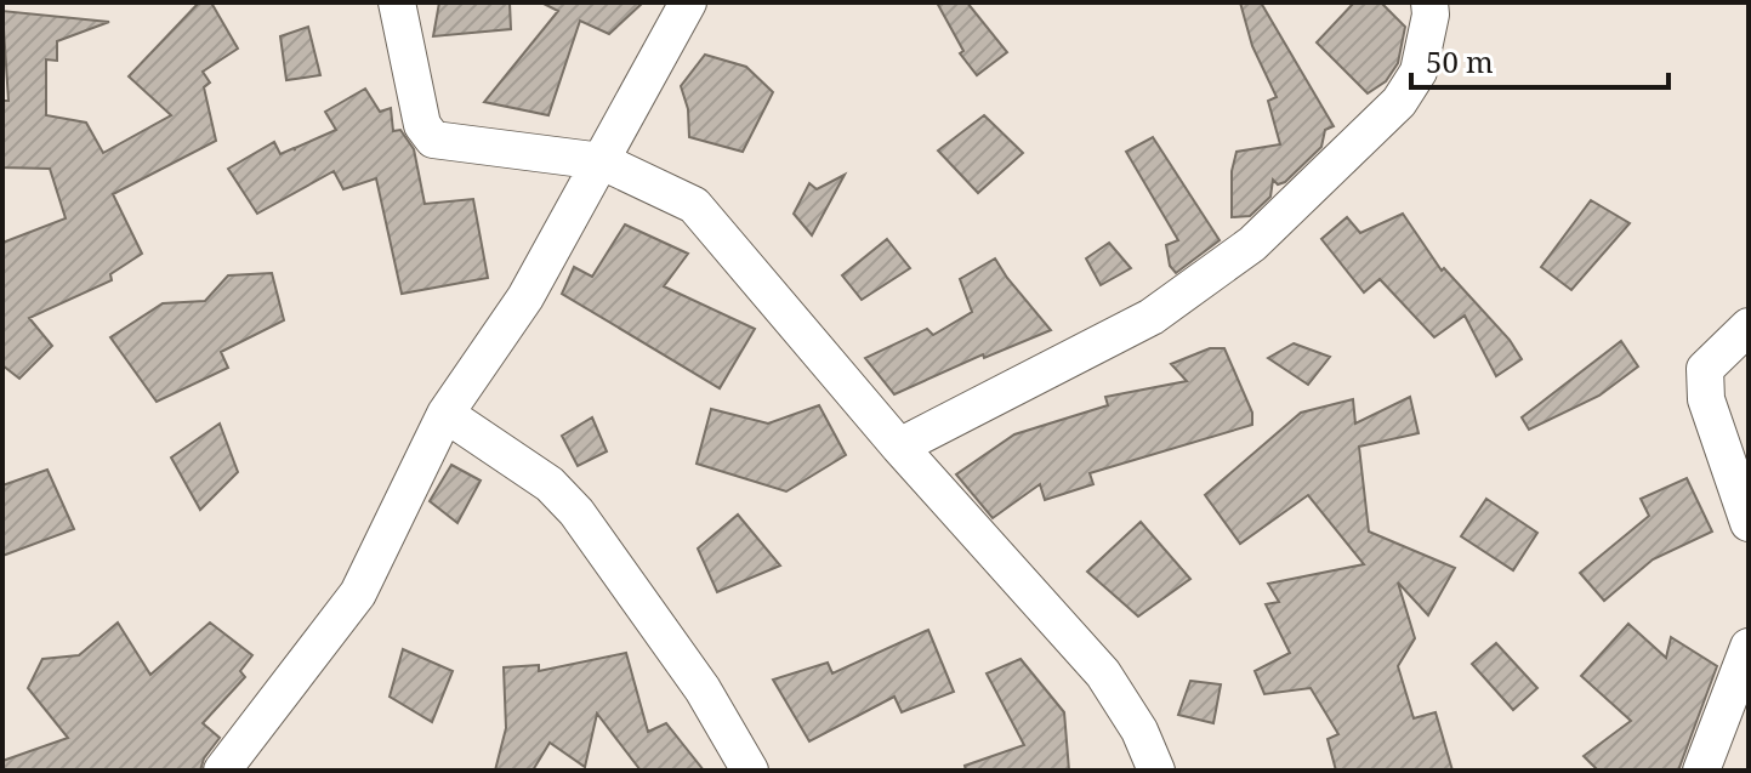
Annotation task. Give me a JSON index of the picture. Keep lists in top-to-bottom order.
{
  "scale_bar": "50 m"
}
